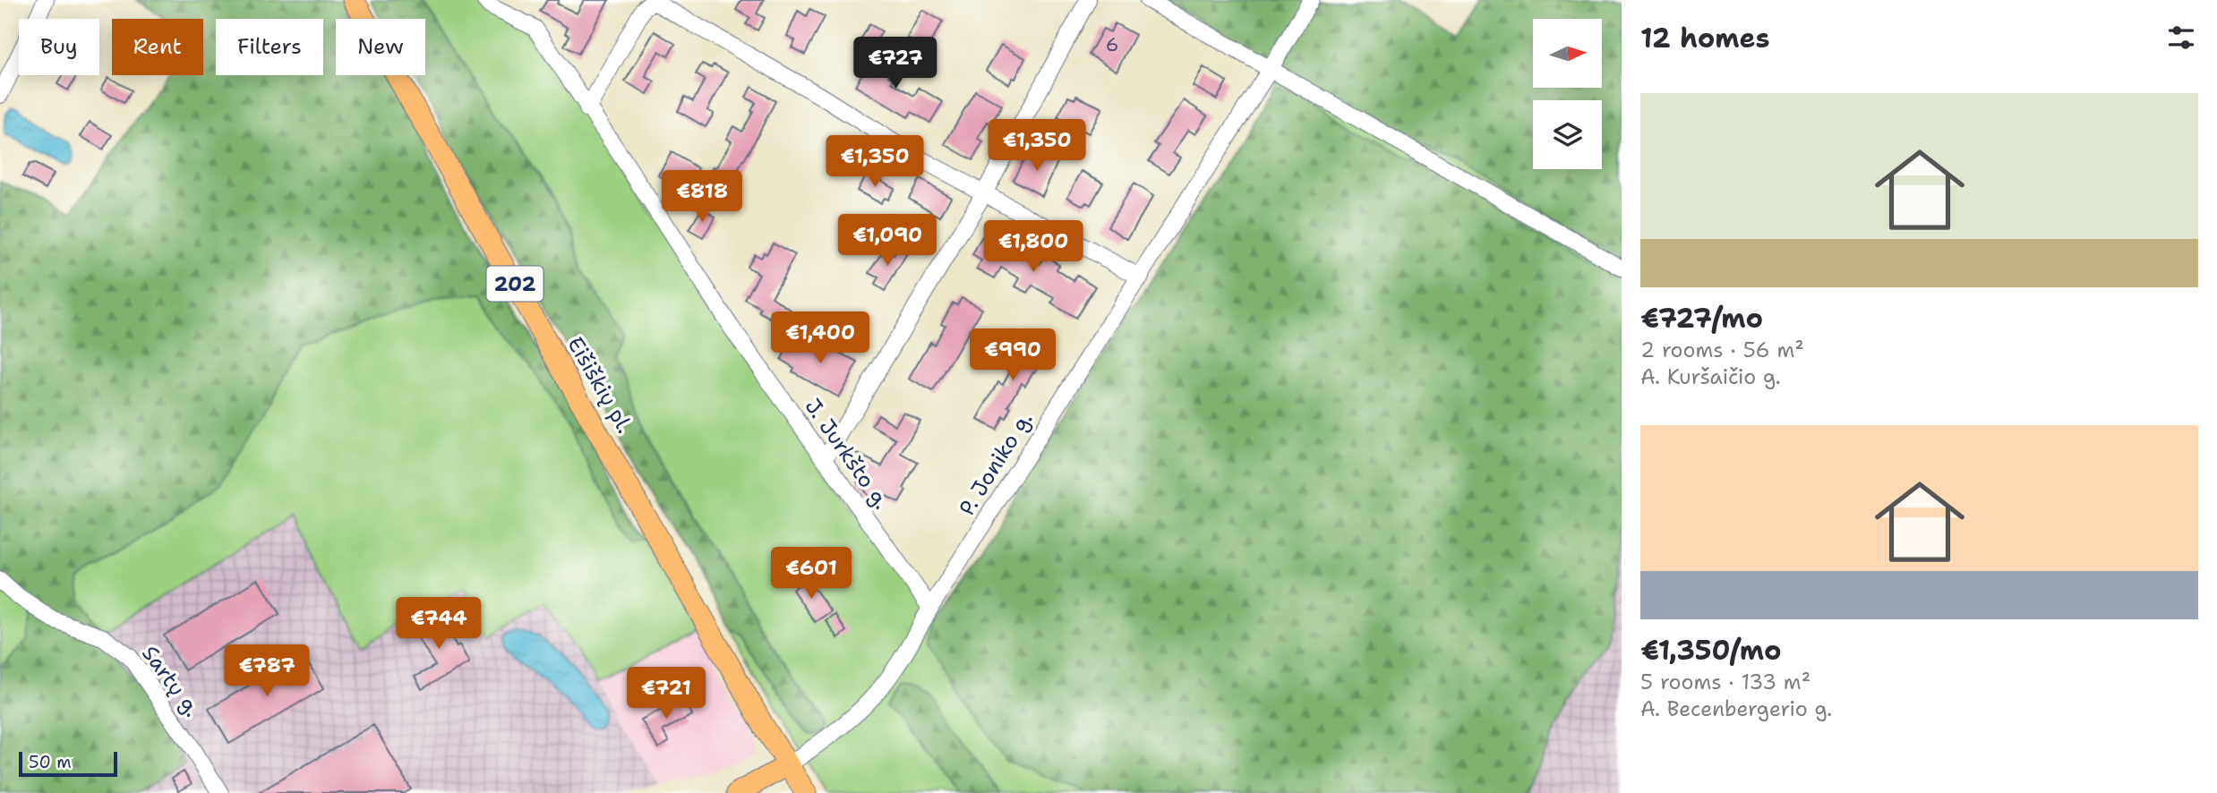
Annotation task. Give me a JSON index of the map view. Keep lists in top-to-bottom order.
{
  "streets": {
    "main road": ["202", "Eišiškių pl."],
    "street": ["J. Jurkšto g.", "P. Joniko g.", "Sartų g."]
  },
  "crossings": [
    ["Eišiškių pl.", "P. Joniko g."],
    ["J. Jurkšto g.", "P. Joniko g."]
  ],
  "house_numbers": ["6"],
  "scale_bar": "50 m",
  "north": "right",
  "page": {
    "heading": "12 homes",
    "chip": [
      "Buy",
      "Rent",
      "Filters",
      "New"
    ],
    "price": [
      "€727",
      "€1,350",
      "€1,350",
      "€818",
      "€1,090",
      "€1,800",
      "€1,400",
      "€990",
      "€601",
      "€744",
      "€787",
      "€721"
    ],
    "list": [
      {
        "name": "€727/mo",
        "note": "2 rooms · 56 m² · A. Kuršaičio g."
      },
      {
        "name": "€1,350/mo",
        "note": "5 rooms · 133 m² · A. Becenbergerio g."
      }
    ],
    "scale": "50 m"
  }
}
